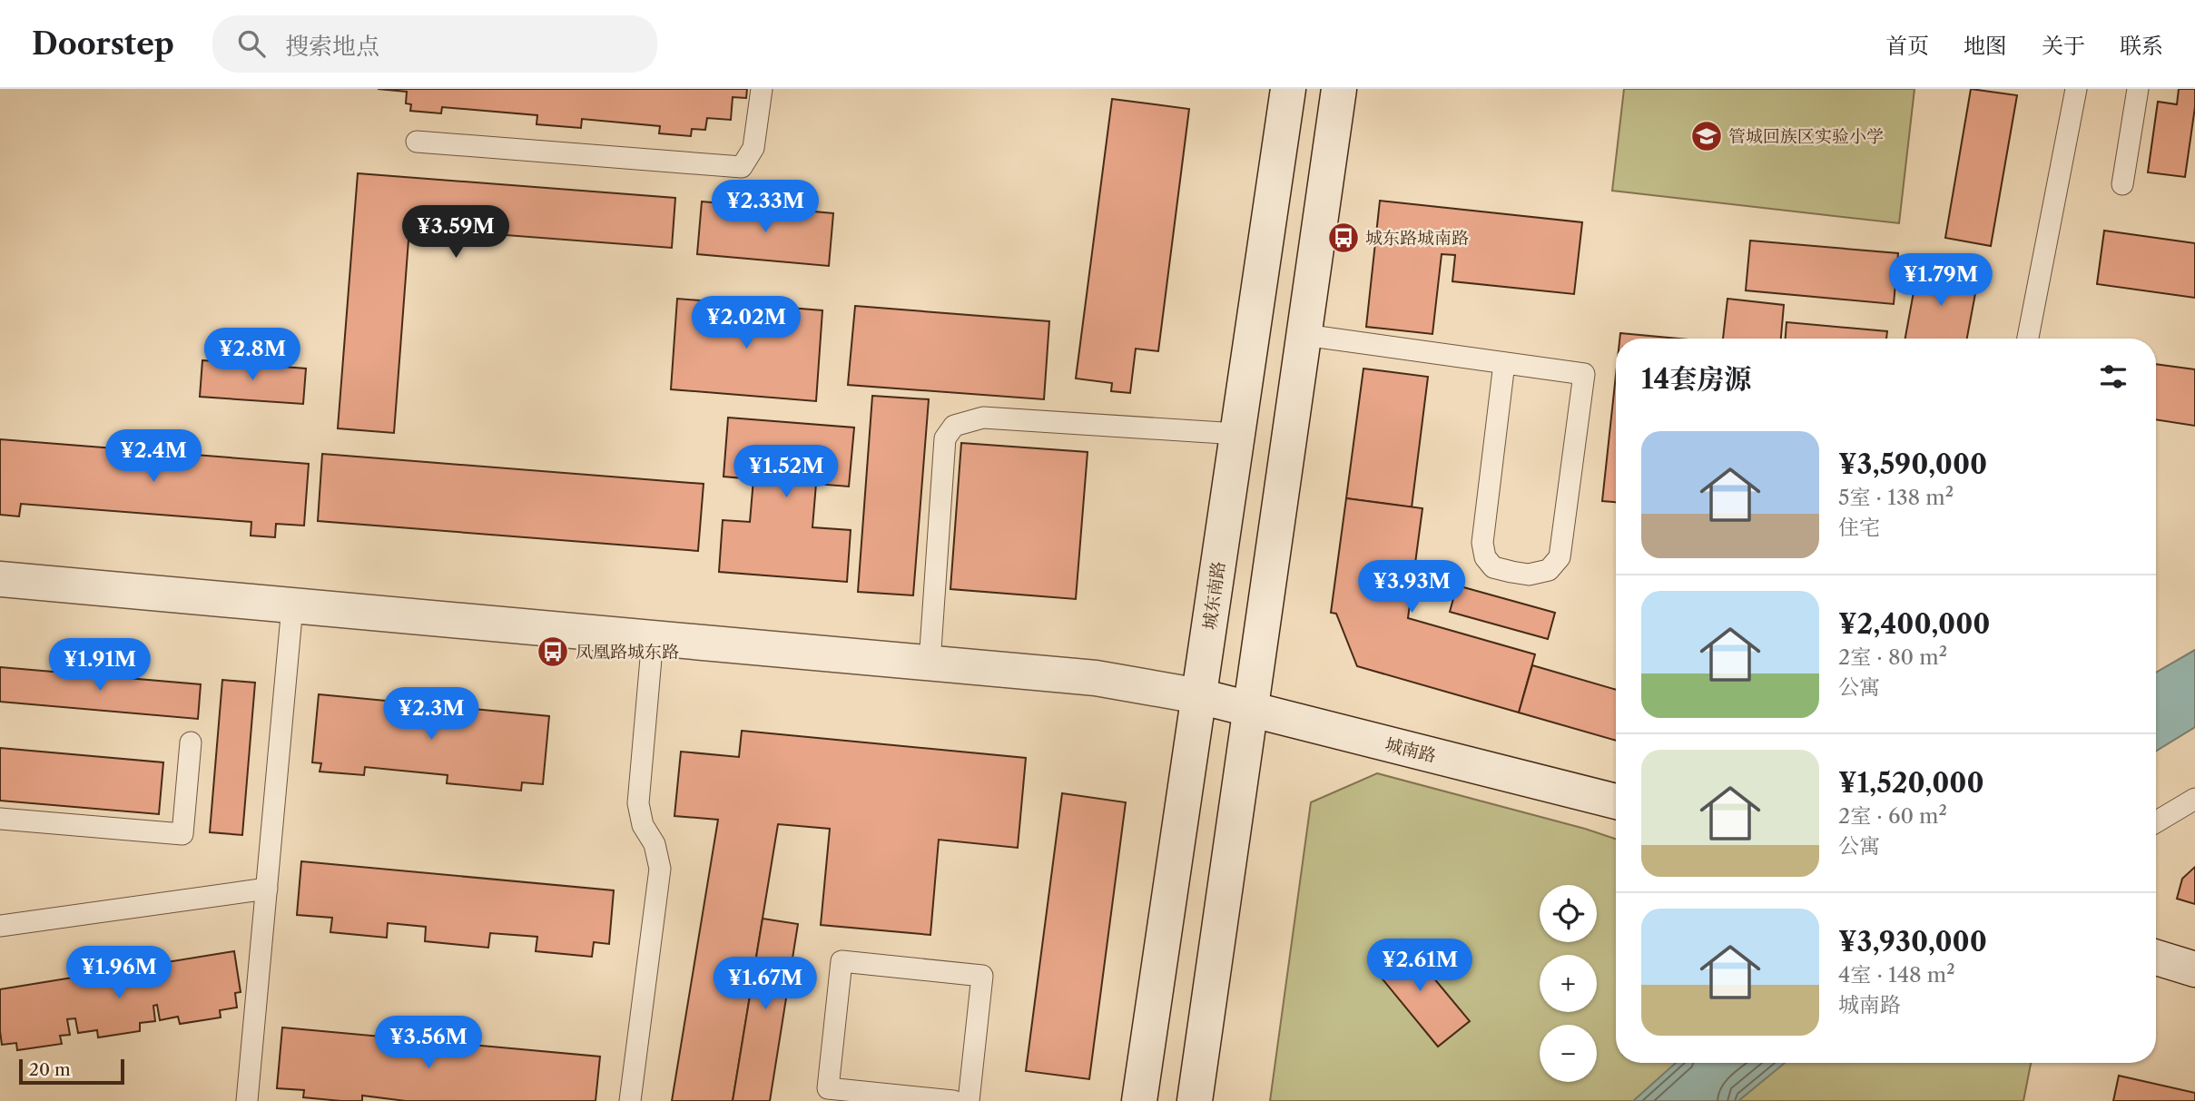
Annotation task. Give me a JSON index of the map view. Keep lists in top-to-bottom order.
{
  "streets": {
    "main road": ["城东南路", "城南路"]
  },
  "crossings": [
    ["城东南路", "城南路"]
  ],
  "places": {
    "school or university": ["管城回族区实验小学"],
    "bus stop": ["城东路城南路", "凤凰路城东路"]
  },
  "scale_bar": "20 m",
  "page": {
    "header": "Doorstep",
    "search": "搜索地点",
    "nav": [
      "首页",
      "地图",
      "关于",
      "联系"
    ],
    "price": [
      "¥2.33M",
      "¥3.59M",
      "¥1.79M",
      "¥2.02M",
      "¥2.8M",
      "¥2.4M",
      "¥1.52M",
      "¥3.93M",
      "¥1.91M",
      "¥2.3M",
      "¥2.61M",
      "¥1.96M",
      "¥1.67M",
      "¥3.56M"
    ],
    "heading": "14套房源",
    "list": [
      {
        "name": "¥3,590,000",
        "note": "5室 · 138 m² · 住宅"
      },
      {
        "name": "¥2,400,000",
        "note": "2室 · 80 m² · 公寓"
      },
      {
        "name": "¥1,520,000",
        "note": "2室 · 60 m² · 公寓"
      },
      {
        "name": "¥3,930,000",
        "note": "4室 · 148 m² · 城南路"
      }
    ],
    "map_buttons": ["+", "−"],
    "scale": "20 m"
  }
}
